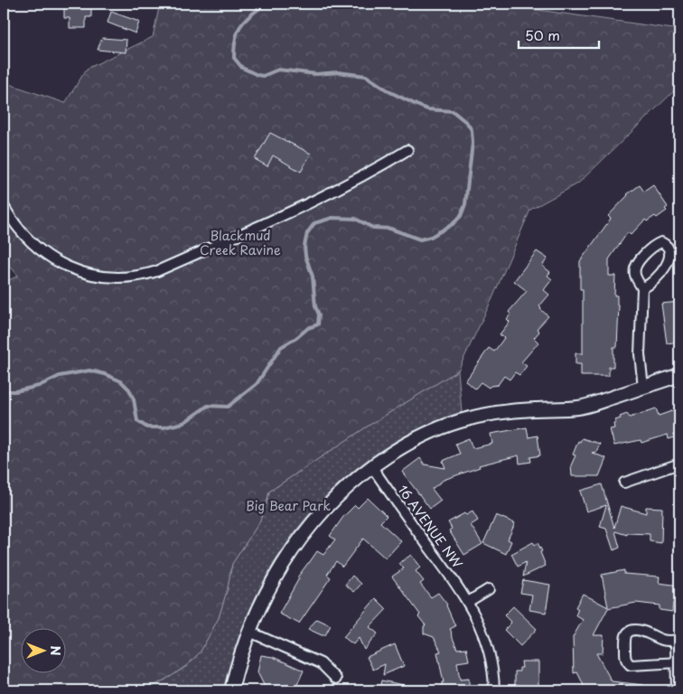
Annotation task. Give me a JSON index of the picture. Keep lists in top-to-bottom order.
{
  "streets": {
    "street": ["16 AVENUE NW"]
  },
  "parks": ["Blackmud Creek Ravine", "Big Bear Park"],
  "scale_bar": "50 m",
  "north": "right"
}
